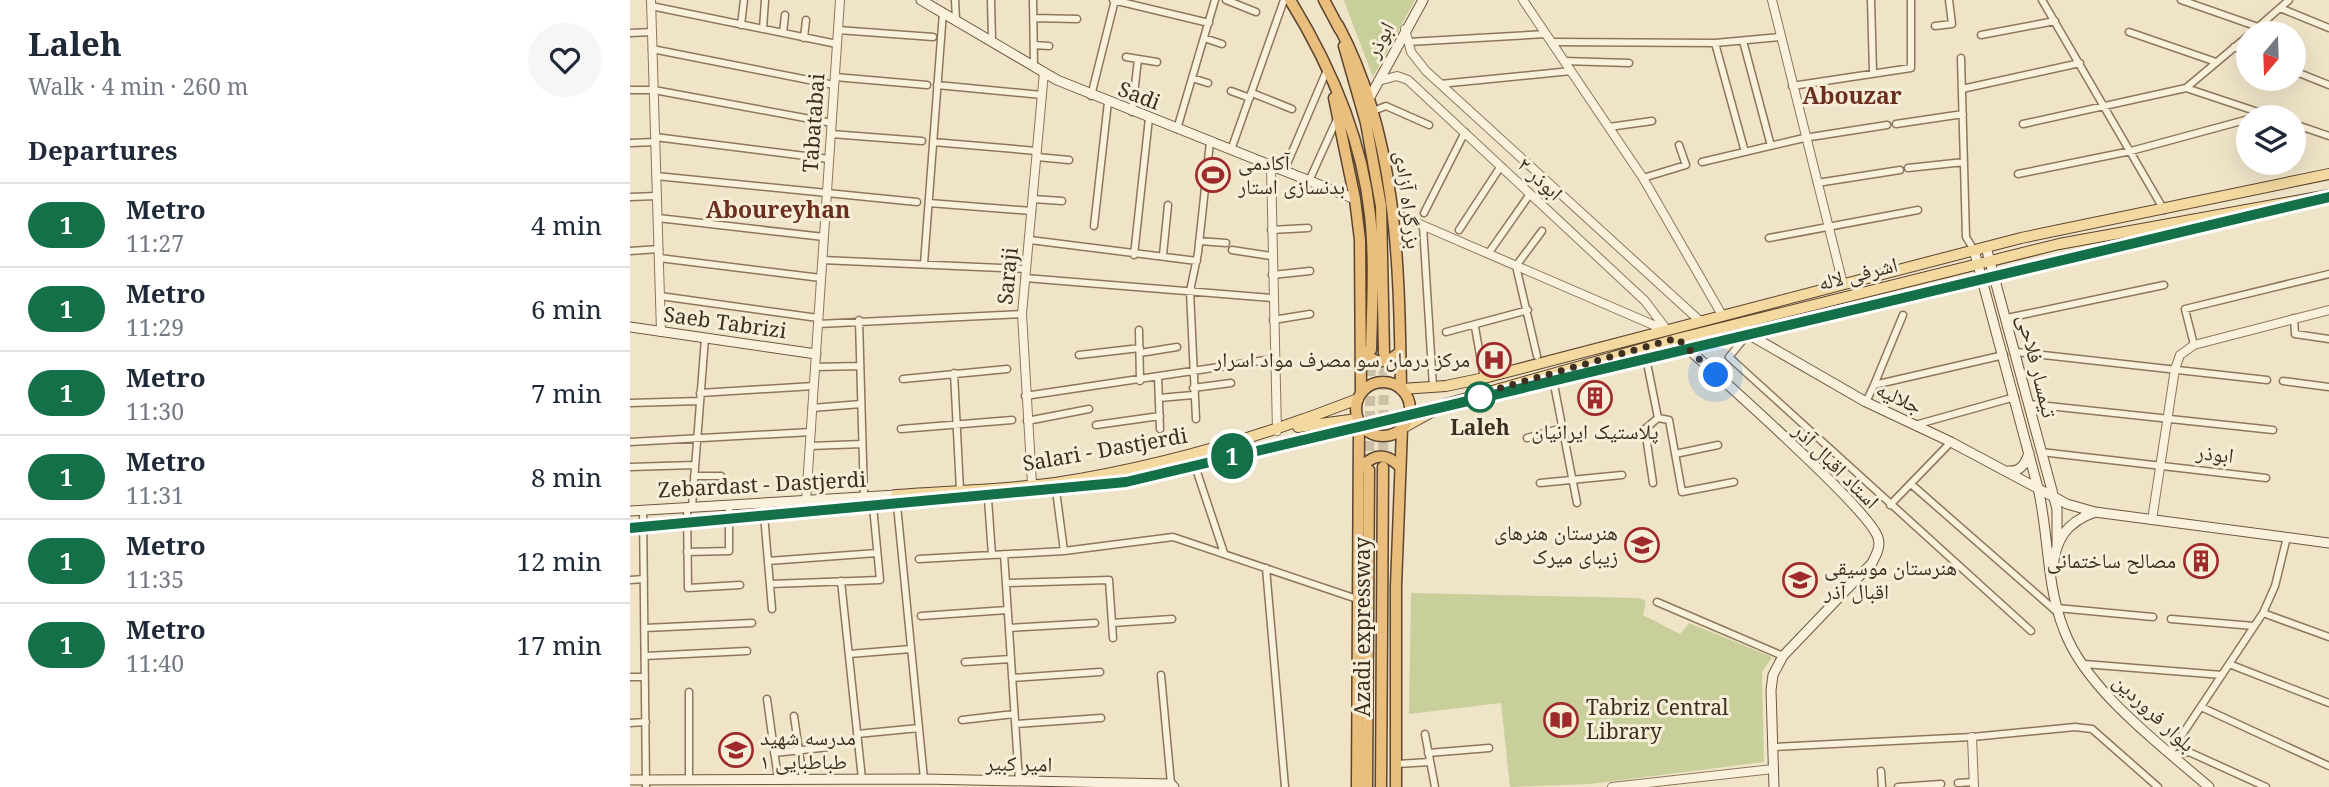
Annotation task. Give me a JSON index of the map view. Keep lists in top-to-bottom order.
{
  "streets": {
    "highway": ["بزرگراه آزادی", "Azadi expressway"],
    "main road": [
      "ابوذر",
      "Sadi",
      "اشرفی لاله",
      "Saeb Tabrizi",
      "تیمسار فلاحی",
      "جلالیه",
      "Salari - Dastjerdi",
      "استاد اقبال آذر",
      "Zebardast - Dastjerdi",
      "بلوار فروردین",
      "امیر کبیر"
    ],
    "street": ["Tabatabai", "ابوذر ۲", "Saraji"]
  },
  "crossings": [
    ["ابوذر", "ابوذر ۲"],
    ["ابوذر", "بزرگراه آزادی"],
    ["ابوذر", "تیمسار فلاحی"],
    ["Sadi", "Saraji"],
    ["Tabatabai", "Saeb Tabrizi"],
    ["Tabatabai", "Zebardast - Dastjerdi"],
    ["ابوذر ۲", "اشرفی لاله"],
    ["بزرگراه آزادی", "اشرفی لاله"],
    ["بزرگراه آزادی", "Salari - Dastjerdi"],
    ["اشرفی لاله", "تیمسار فلاحی"],
    ["اشرفی لاله", "Salari - Dastjerdi"],
    ["اشرفی لاله", "استاد اقبال آذر"],
    ["Saraji", "Salari - Dastjerdi"],
    ["تیمسار فلاحی", "جلالیه"],
    ["تیمسار فلاحی", "بلوار فروردین"],
    ["Salari - Dastjerdi", "Zebardast - Dastjerdi"]
  ],
  "districts": ["Abouzar", "Aboureyhan"],
  "places": {
    "sports": ["آکادمی بدنسازی استار"],
    "hospital": ["مرکز درمان سو مصرف مواد اسرار"],
    "other": ["Laleh"],
    "building": ["پلاستیک ایرانیان", "مصالح ساختمانی"],
    "school or university": ["هنرستان هنرهای زیبای میرک", "هنرستان موسیقی اقبال آذر", "مدرسه شهید طباطبایی ۱"],
    "library": ["Tabriz Central Library"]
  },
  "lines": ["metro line 1"],
  "north": "bottom",
  "page": {
    "heading": [
      ["Laleh", "Walk · 4 min · 260 m"],
      "Departures"
    ],
    "on_map": "1",
    "list": [
      {
        "mark": "1",
        "name": "Metro",
        "note": "11:27",
        "value": "4 min"
      },
      {
        "mark": "1",
        "name": "Metro",
        "note": "11:29",
        "value": "6 min"
      },
      {
        "mark": "1",
        "name": "Metro",
        "note": "11:30",
        "value": "7 min"
      },
      {
        "mark": "1",
        "name": "Metro",
        "note": "11:31",
        "value": "8 min"
      },
      {
        "mark": "1",
        "name": "Metro",
        "note": "11:35",
        "value": "12 min"
      },
      {
        "mark": "1",
        "name": "Metro",
        "note": "11:40",
        "value": "17 min"
      }
    ]
  }
}
